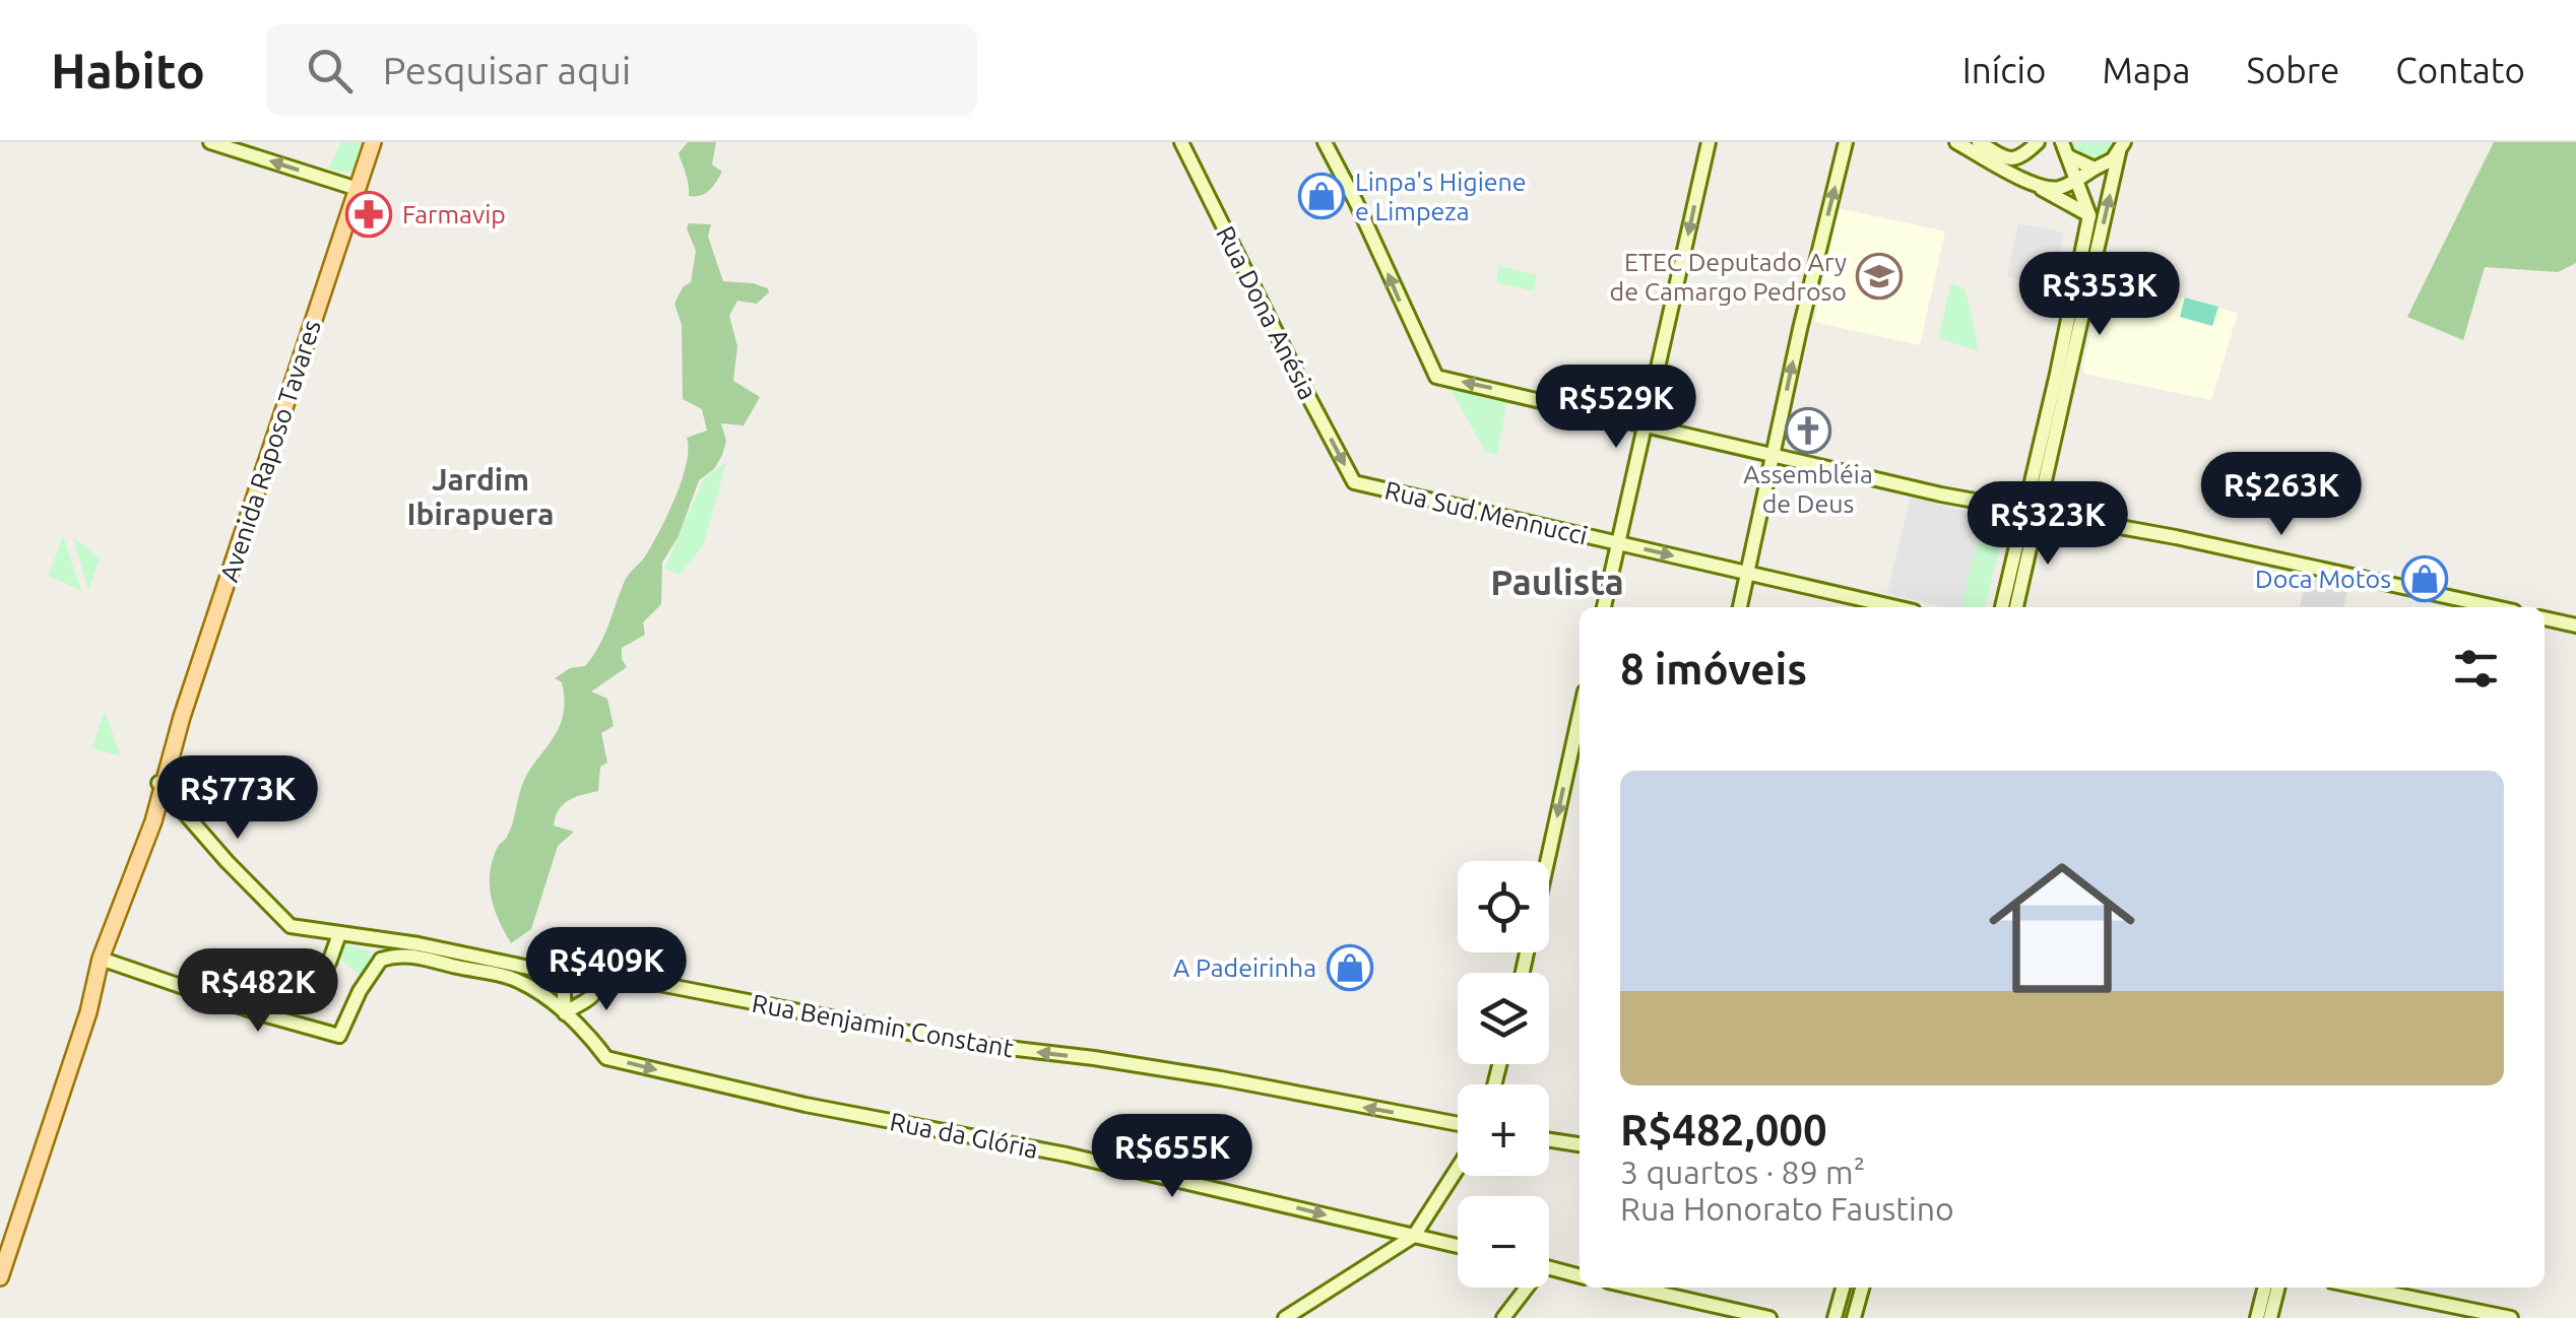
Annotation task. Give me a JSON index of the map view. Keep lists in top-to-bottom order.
{
  "streets": {
    "main road": ["Avenida Raposo Tavares"],
    "street": [
      "Rua Dona Anésia",
      "Rua Sud Mennucci",
      "Rua Benjamin Constant",
      "Rua da Glória"
    ]
  },
  "crossings": [
    ["Rua Dona Anésia", "Rua Sud Mennucci"],
    ["Avenida Raposo Tavares", "Rua Benjamin Constant"]
  ],
  "one_way": ["Rua Dona Anésia", "Rua Benjamin Constant", "Rua da Glória"],
  "districts": ["Jardim Ibirapuera", "Paulista"],
  "places": {
    "shop": ["Linpa's Higiene e Limpeza", "Doca Motos", "A Padeirinha"],
    "pharmacy": ["Farmavip"],
    "school or university": ["ETEC Deputado Ary de Camargo Pedroso"],
    "church": ["Assembléia de Deus"]
  },
  "page": {
    "header": "Habito",
    "search": "Pesquisar aqui",
    "nav": [
      "Início",
      "Mapa",
      "Sobre",
      "Contato"
    ],
    "price": [
      "R$353K",
      "R$529K",
      "R$263K",
      "R$323K",
      "R$773K",
      "R$409K",
      "R$482K",
      "R$655K"
    ],
    "heading": "8 imóveis",
    "list": [
      {
        "name": "R$482,000",
        "note": "3 quartos · 89 m² · Rua Honorato Faustino"
      }
    ],
    "map_buttons": ["+", "−"]
  }
}
